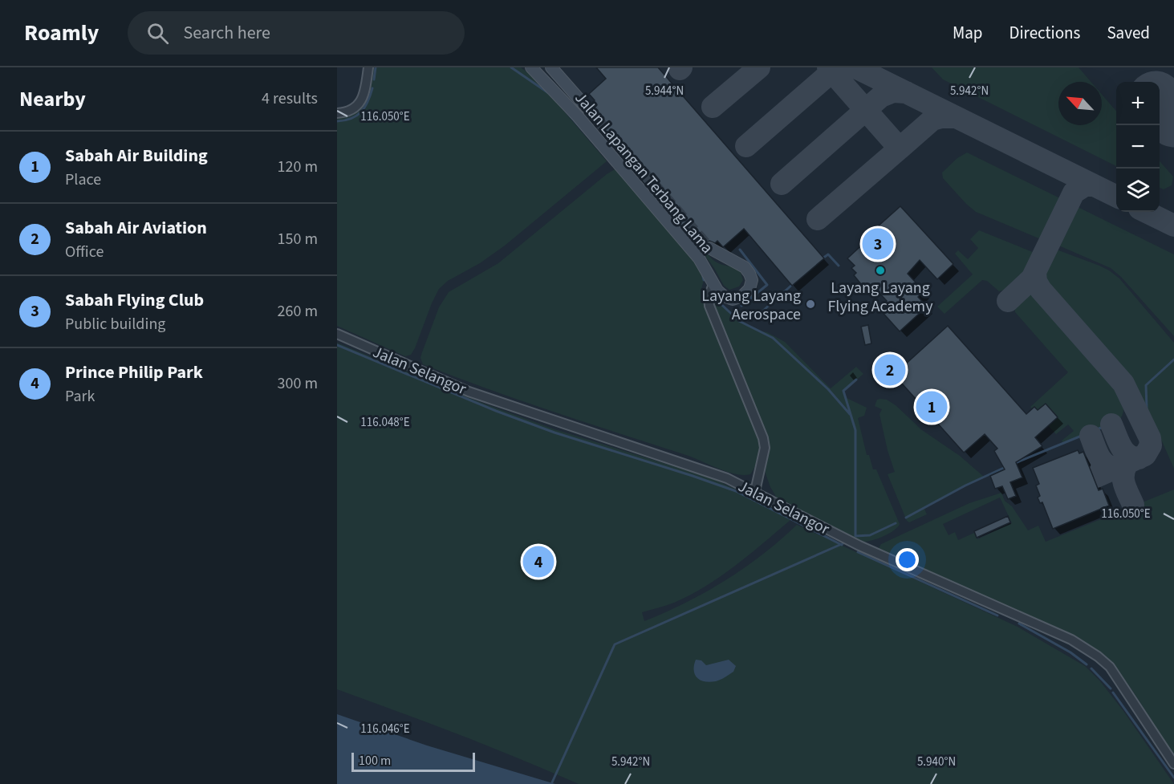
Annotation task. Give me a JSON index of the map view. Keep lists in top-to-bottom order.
{
  "streets": {
    "main road": ["Jalan Lapangan Terbang Lama"],
    "street": ["Jalan Selangor"]
  },
  "places": ["Layang Layang Flying Academy", "Layang Layang Aerospace"],
  "scale_bar": "100 m",
  "north": "top left",
  "page": {
    "header": "Roamly",
    "search": "Search here",
    "nav": ["Map", "Directions", "Saved"],
    "heading": ["Nearby", "4 results"],
    "map_buttons": ["+", "−"],
    "list": [
      {
        "mark": "1",
        "name": "Sabah Air Building",
        "note": "Place",
        "value": "120 m"
      },
      {
        "mark": "2",
        "name": "Sabah Air Aviation",
        "note": "Office",
        "value": "150 m"
      },
      {
        "mark": "3",
        "name": "Sabah Flying Club",
        "note": "Public building",
        "value": "260 m"
      },
      {
        "mark": "4",
        "name": "Prince Philip Park",
        "note": "Park",
        "value": "300 m"
      }
    ],
    "pins": [
      "3",
      "2",
      "1",
      "4"
    ],
    "scale": "100 m"
  },
  "coordinates": [
    "5.944°N",
    "5.942°N",
    "116.050°E",
    "116.048°E",
    "116.046°E",
    "5.940°N"
  ]
}
